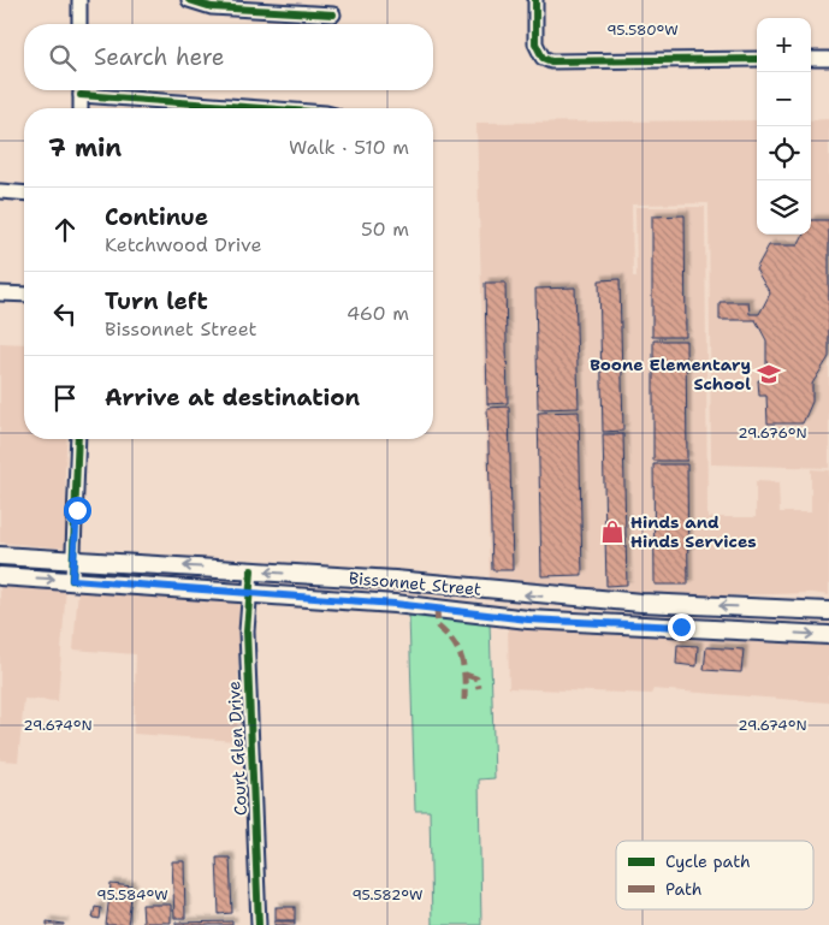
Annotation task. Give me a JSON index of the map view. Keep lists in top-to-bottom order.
{
  "streets": {
    "main road": ["Bissonnet Street"],
    "street": ["Court Glen Drive"]
  },
  "crossings": [
    ["Bissonnet Street", "Court Glen Drive"]
  ],
  "places": {
    "school or university": ["Boone Elementary School"],
    "shop": ["Hinds and Hinds Services"]
  },
  "legend": ["Cycle path", "Path"],
  "page": {
    "map_buttons": ["+", "−"],
    "search": "Search here",
    "heading": ["7 min", "Walk · 510 m"],
    "list": [
      ["Continue", "Ketchwood Drive", "50 m"],
      ["Turn left", "Bissonnet Street", "460 m"],
      "Arrive at destination"
    ]
  },
  "coordinates": [
    "95.580°W",
    "29.676°N",
    "29.674°N",
    "95.584°W",
    "95.582°W"
  ]
}
